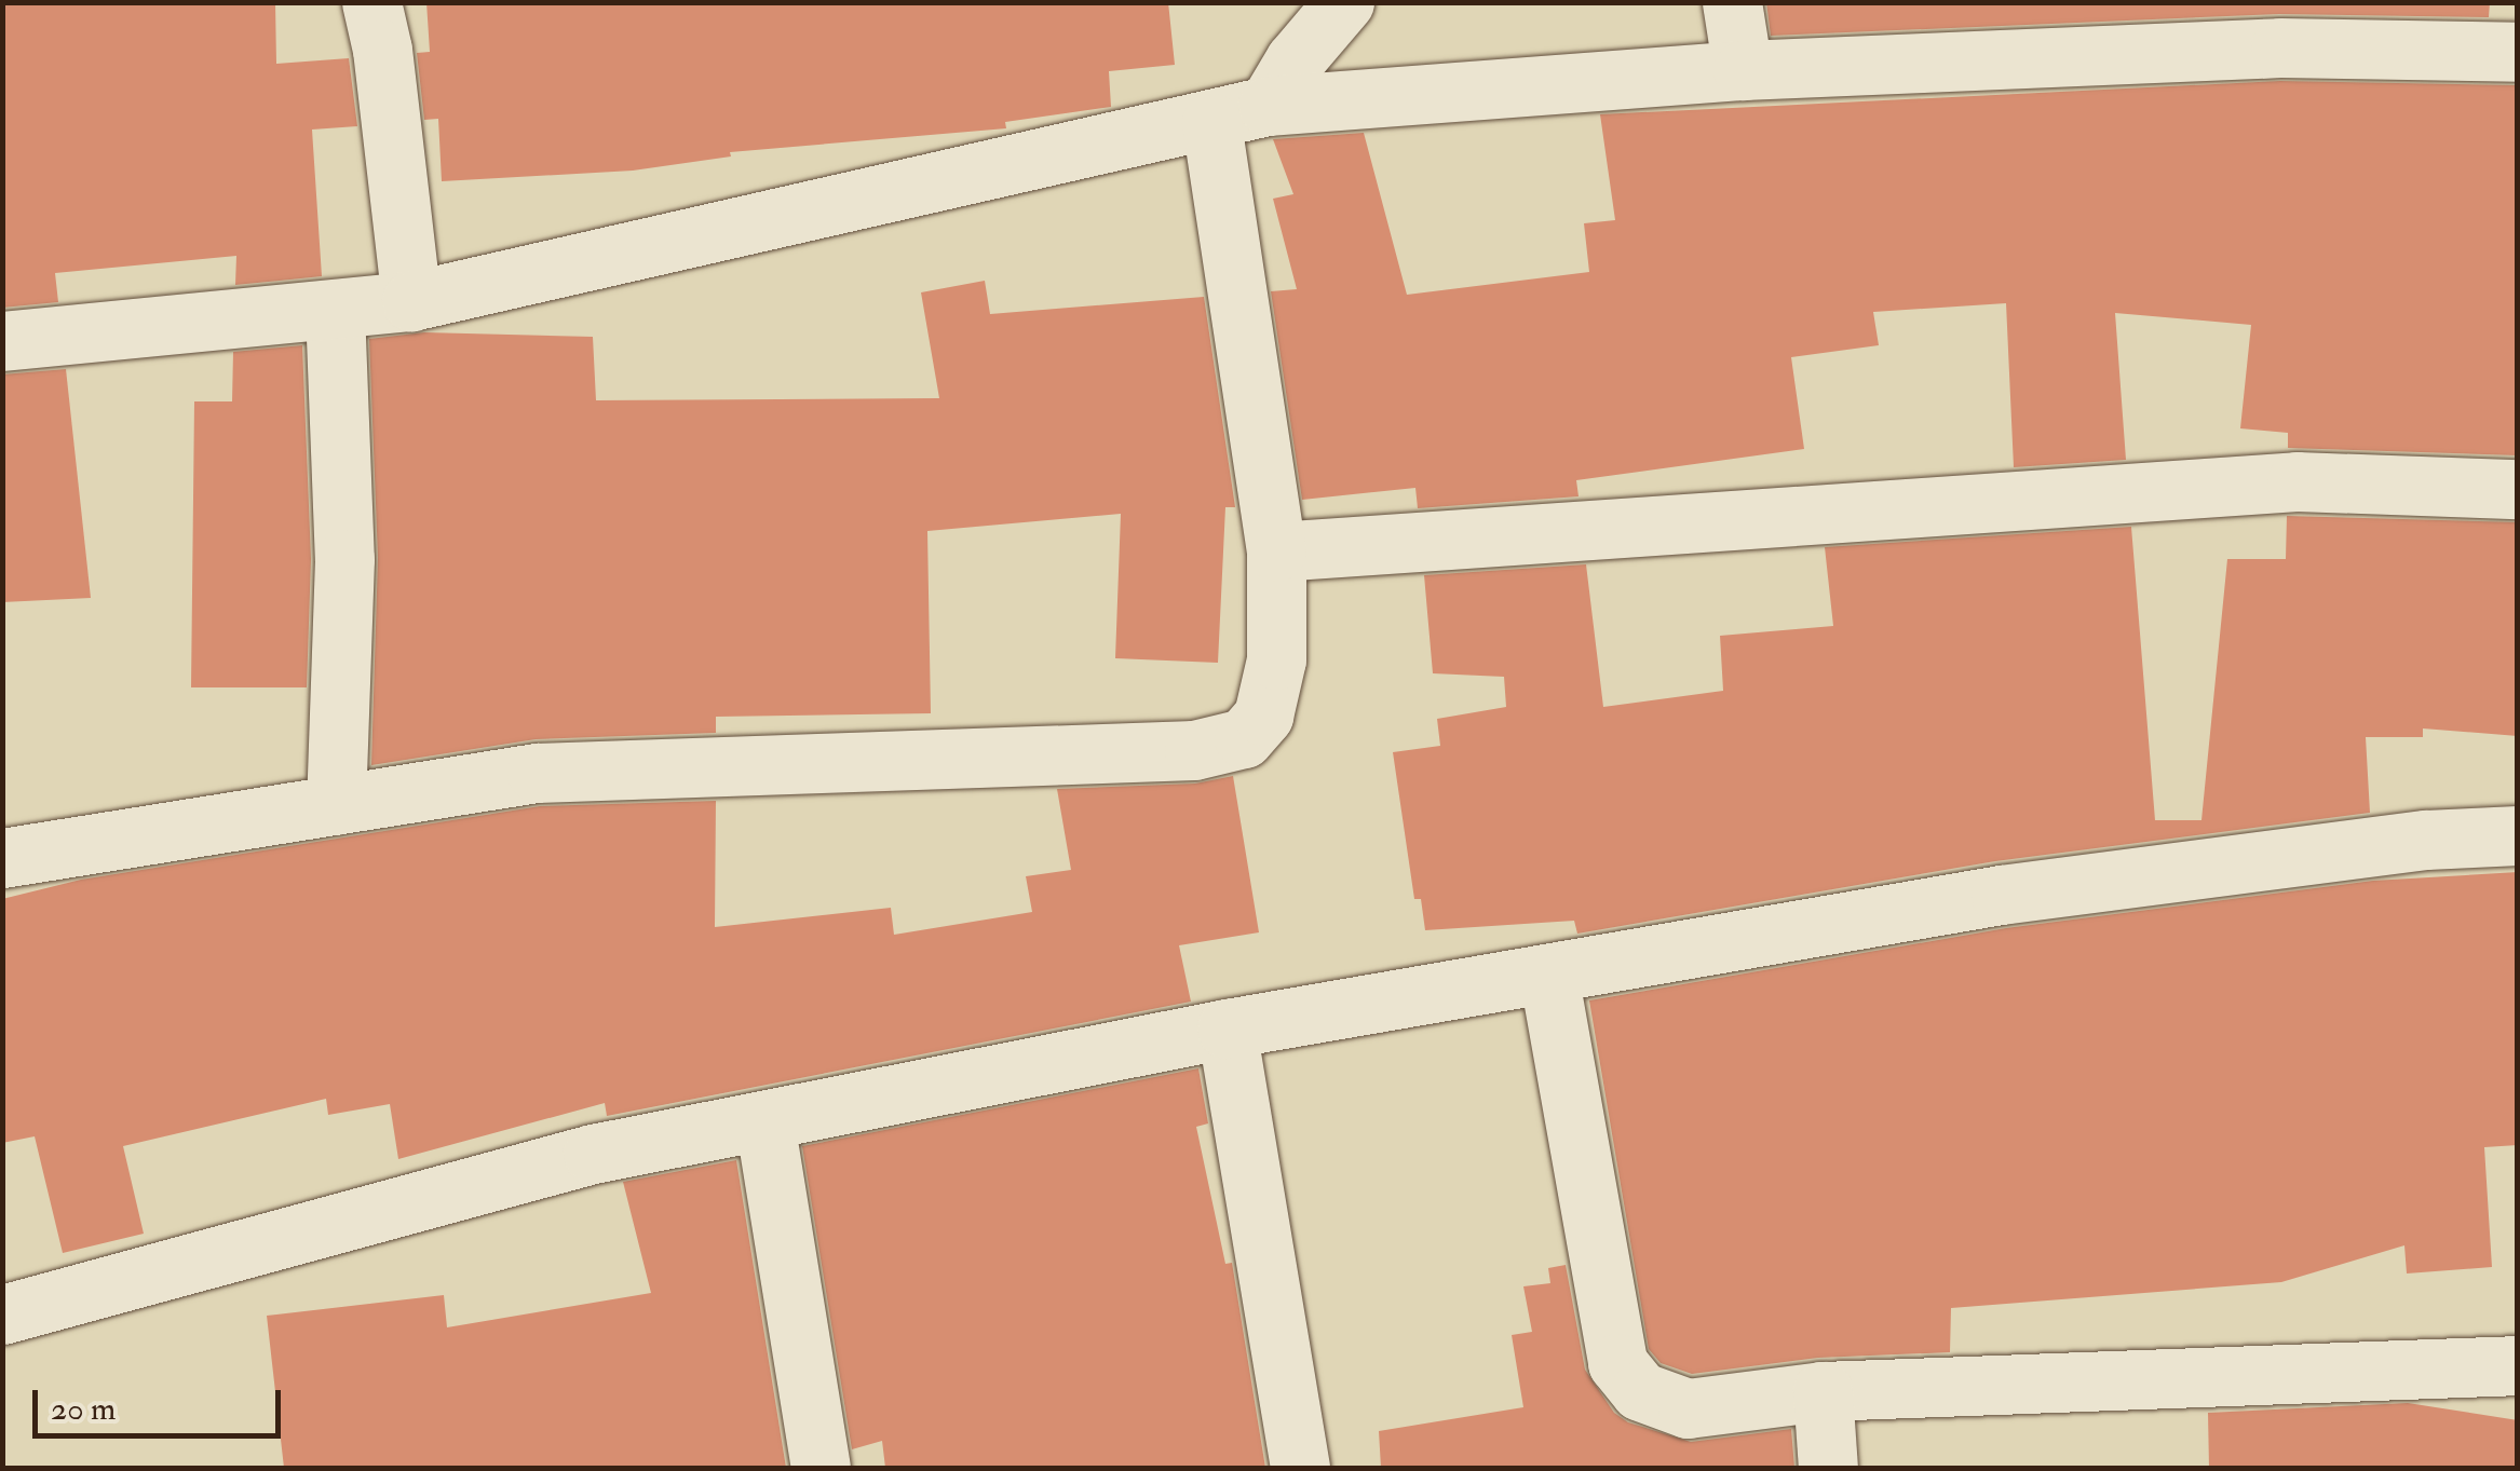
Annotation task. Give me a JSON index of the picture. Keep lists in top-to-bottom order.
{
  "scale_bar": "20 m"
}
